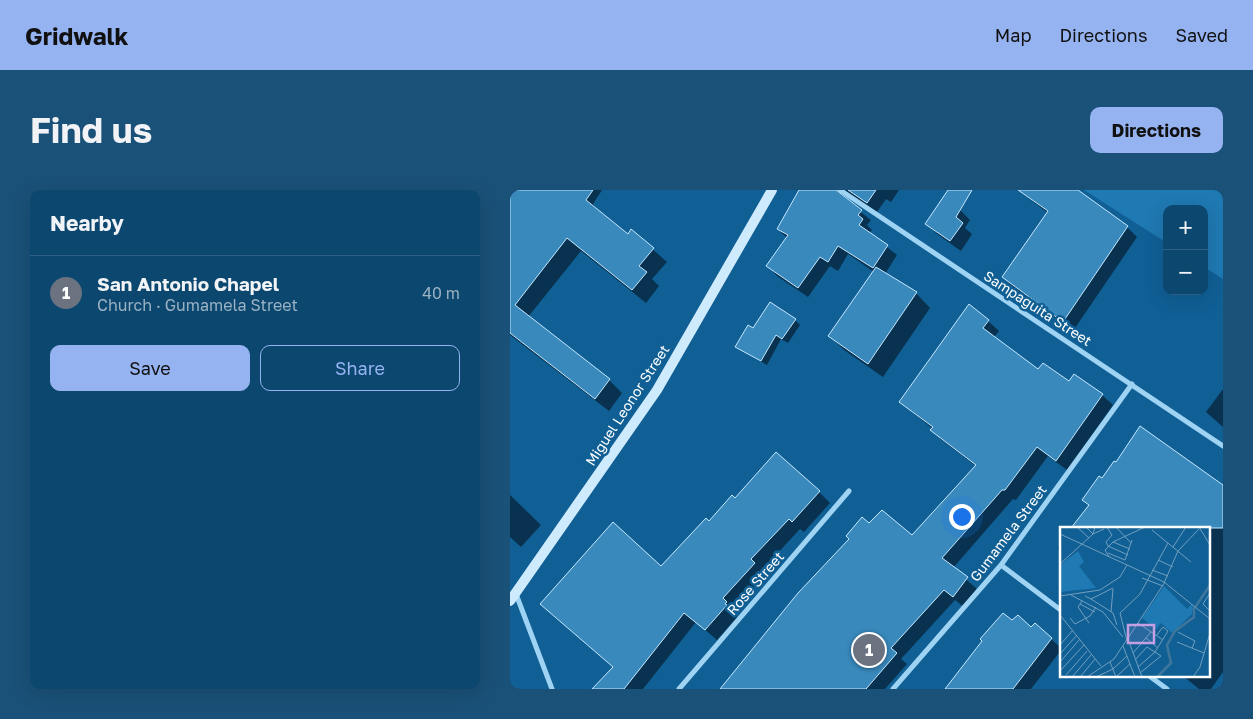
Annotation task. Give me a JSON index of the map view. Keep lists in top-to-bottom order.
{
  "streets": {
    "street": [
      "Sampaguita Street",
      "Miguel Leonor Street",
      "Gumamela Street",
      "Rose Street"
    ]
  },
  "crossings": [
    ["Sampaguita Street", "Gumamela Street"]
  ],
  "page": {
    "header": "Gridwalk",
    "nav": ["Map", "Directions", "Saved"],
    "buttons": [
      "Directions",
      ["Save", "Share"]
    ],
    "title": "Find us",
    "heading": "Nearby",
    "map_buttons": ["+", "−"],
    "list": [
      {
        "mark": "1",
        "name": "San Antonio Chapel",
        "note": "Church · Gumamela Street",
        "value": "40 m"
      }
    ],
    "pins": "1"
  }
}
